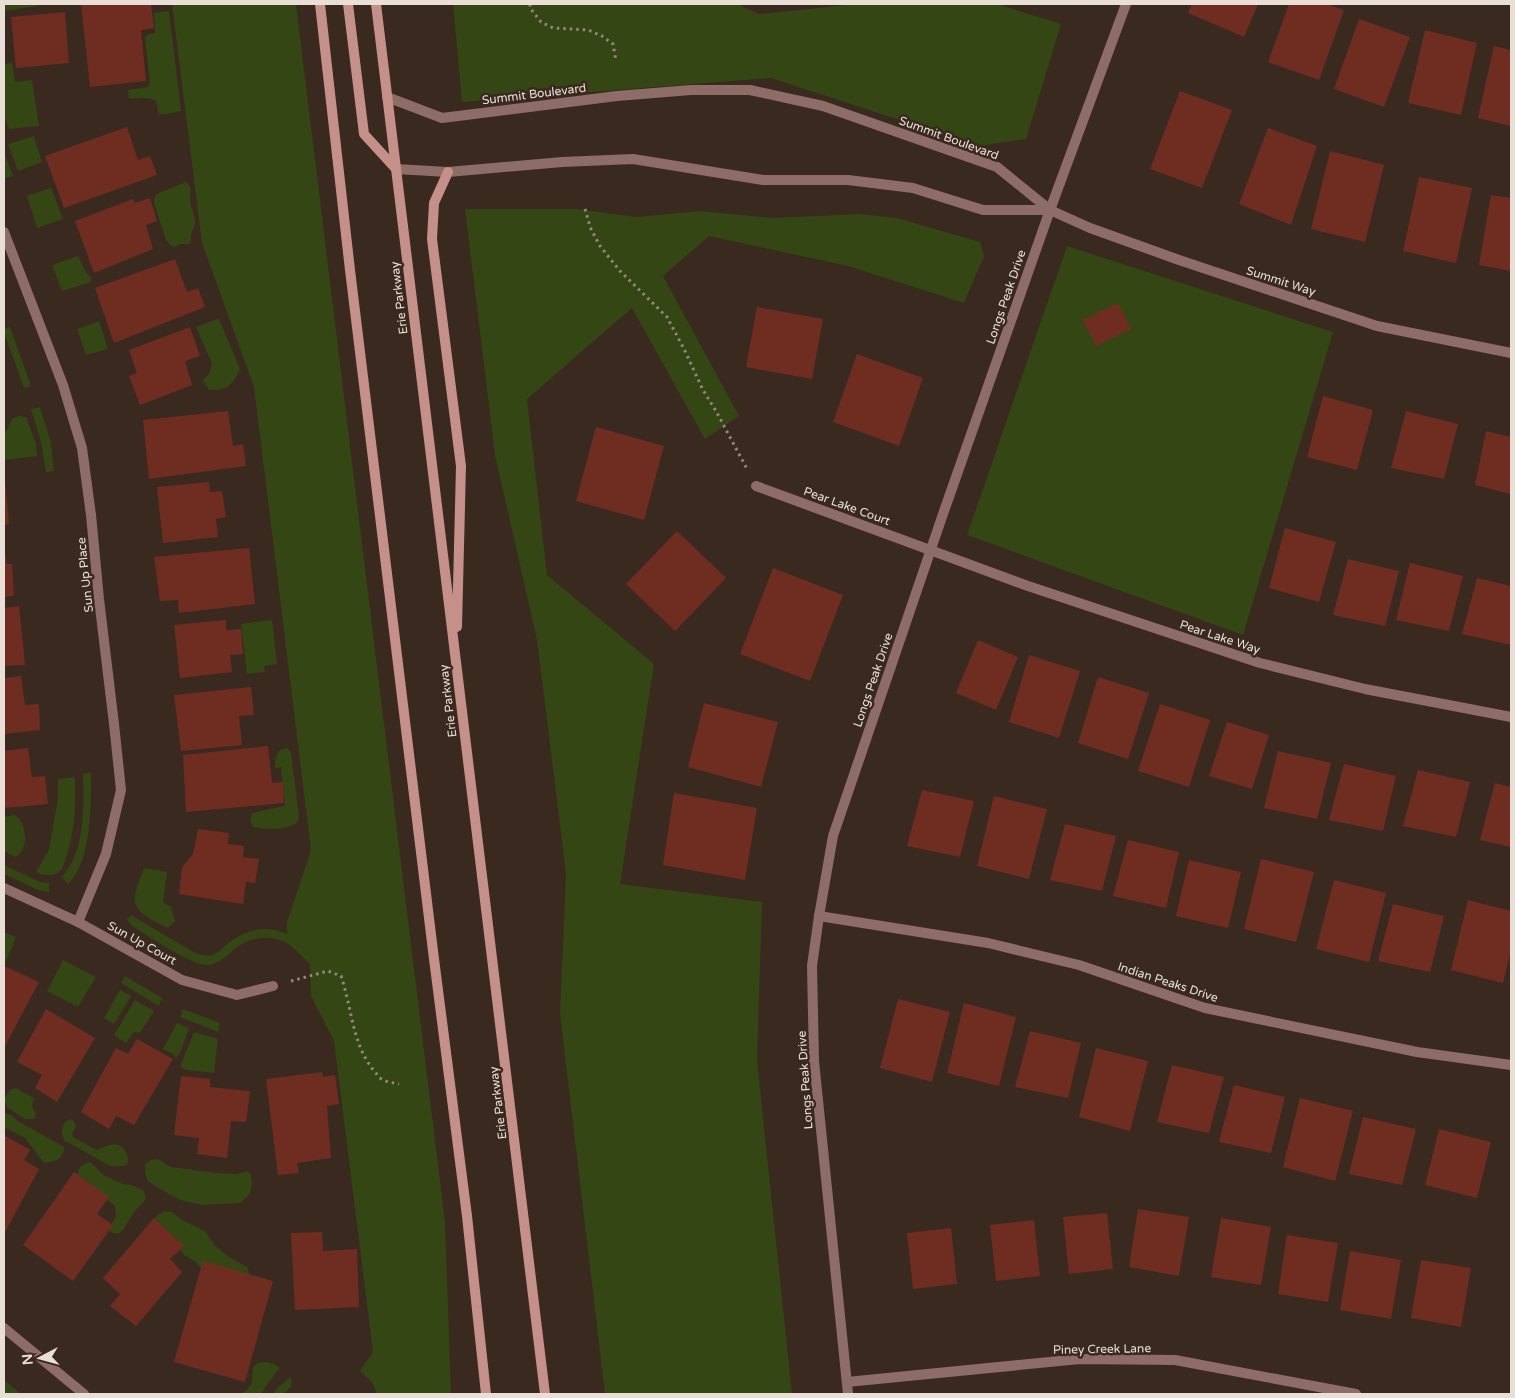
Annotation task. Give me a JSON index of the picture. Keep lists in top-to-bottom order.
{
  "streets": {
    "main road": ["Erie Parkway"],
    "street": [
      "Summit Boulevard",
      "Summit Way",
      "Longs Peak Drive",
      "Pear Lake Court",
      "Sun Up Place",
      "Pear Lake Way",
      "Sun Up Court",
      "Indian Peaks Drive",
      "Piney Creek Lane"
    ]
  },
  "crossings": [
    ["Summit Boulevard", "Summit Way"],
    ["Summit Boulevard", "Longs Peak Drive"],
    ["Summit Boulevard", "Erie Parkway"],
    ["Summit Way", "Longs Peak Drive"],
    ["Longs Peak Drive", "Pear Lake Court"],
    ["Longs Peak Drive", "Pear Lake Way"],
    ["Longs Peak Drive", "Indian Peaks Drive"],
    ["Longs Peak Drive", "Piney Creek Lane"],
    ["Pear Lake Court", "Pear Lake Way"],
    ["Sun Up Place", "Sun Up Court"]
  ],
  "north": "left"
}
